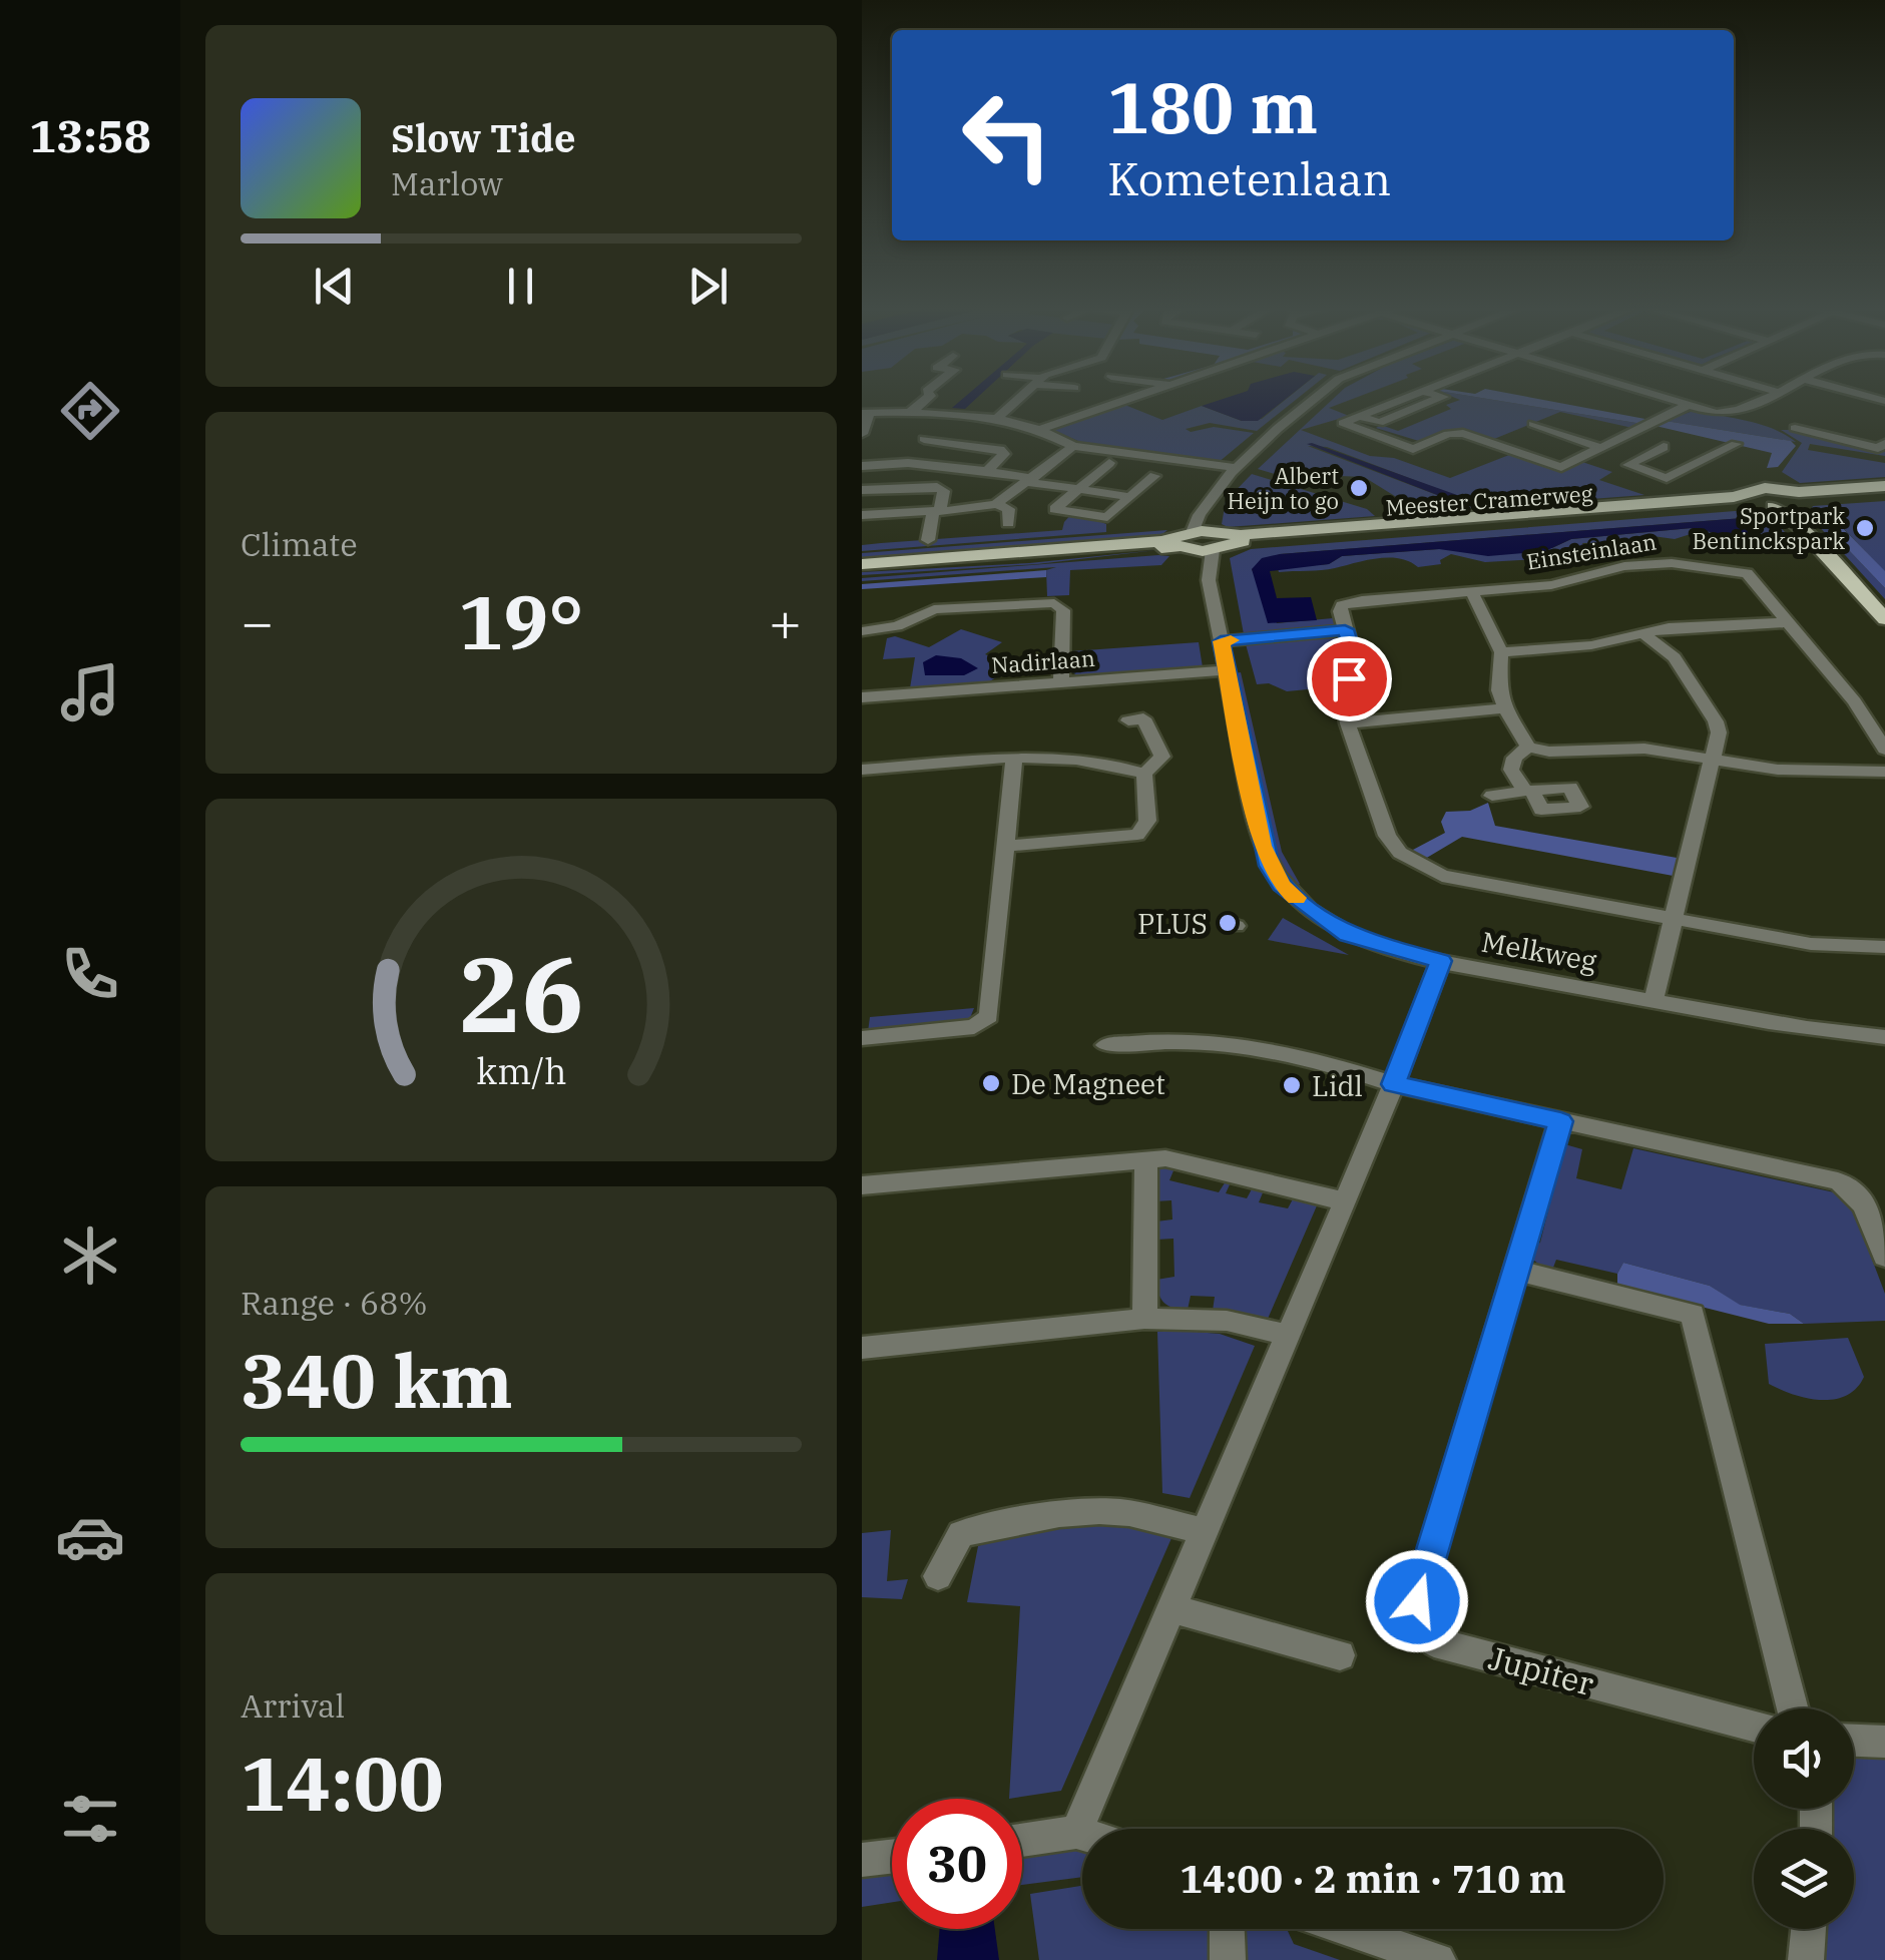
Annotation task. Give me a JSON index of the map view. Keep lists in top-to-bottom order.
{
  "streets": {
    "main road": ["Meester Cramerweg"],
    "street": [
      "Einsteinlaan",
      "Nadirlaan",
      "Melkweg",
      "Jupiter"
    ]
  },
  "crossings": [
    ["Meester Cramerweg", "Melkweg"],
    ["Nadirlaan", "Melkweg"]
  ],
  "places": [
    "Albert Heijn to go",
    "Sportpark Bentinckspark",
    "PLUS",
    "De Magneet",
    "Lidl"
  ],
  "page": {
    "tabs": "13:58",
    "turn": ["180 m", "Kometenlaan"],
    "song": ["Slow Tide", "Marlow"],
    "tile": [
      "Climate",
      ["Range · 68%", "340 km"],
      ["Arrival", "14:00"]
    ],
    "heat": ["−", "19°", "+"],
    "limit": "30",
    "trip": "14:00 · 2 min · 710 m",
    "gauge": ["26", "km/h"]
  }
}
